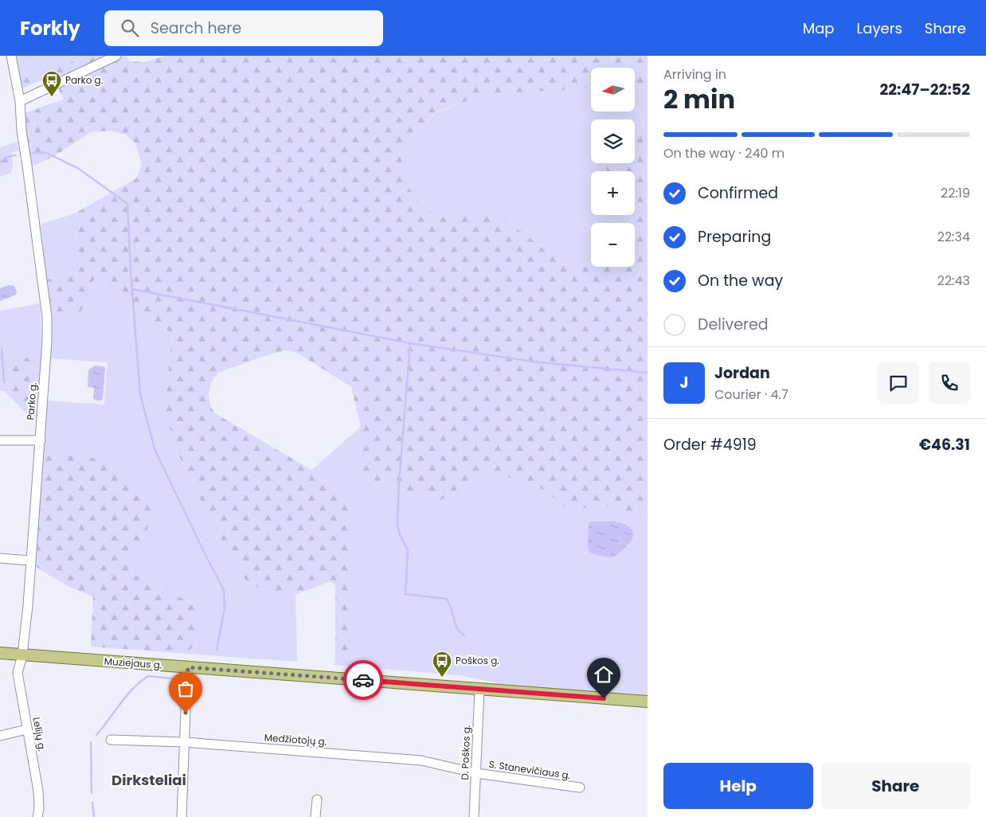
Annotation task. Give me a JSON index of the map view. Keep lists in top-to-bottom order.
{
  "streets": {
    "main road": ["Muziejaus g."],
    "street": [
      "Parko g.",
      "Lelijų g.",
      "Medžiotojų g.",
      "D. Poškos g.",
      "S. Stanevičiaus g."
    ]
  },
  "crossings": [
    ["Parko g.", "Muziejaus g."],
    ["Parko g.", "Lelijų g."],
    ["Muziejaus g.", "Lelijų g."],
    ["Muziejaus g.", "D. Poškos g."],
    ["Medžiotojų g.", "D. Poškos g."],
    ["Medžiotojų g.", "S. Stanevičiaus g."],
    ["D. Poškos g.", "S. Stanevičiaus g."]
  ],
  "districts": ["Dirksteliai"],
  "places": {
    "bus stop": ["Parko g.", "Poškos g."]
  },
  "north": "left",
  "page": {
    "header": "Forkly",
    "search": "Search here",
    "nav": ["Map", "Layers", "Share"],
    "heading": ["2 min", "Arriving in", "22:47–22:52"],
    "panel": [
      "Jordan",
      "Courier · 4.7",
      "Order #4919",
      "€46.31"
    ],
    "map_buttons": ["+", "−"],
    "bar": "On the way · 240 m",
    "list": [
      ["Confirmed", "22:19"],
      ["Preparing", "22:34"],
      ["On the way", "22:43"],
      "Delivered"
    ],
    "round": "J",
    "buttons": ["Help", "Share"]
  }
}
